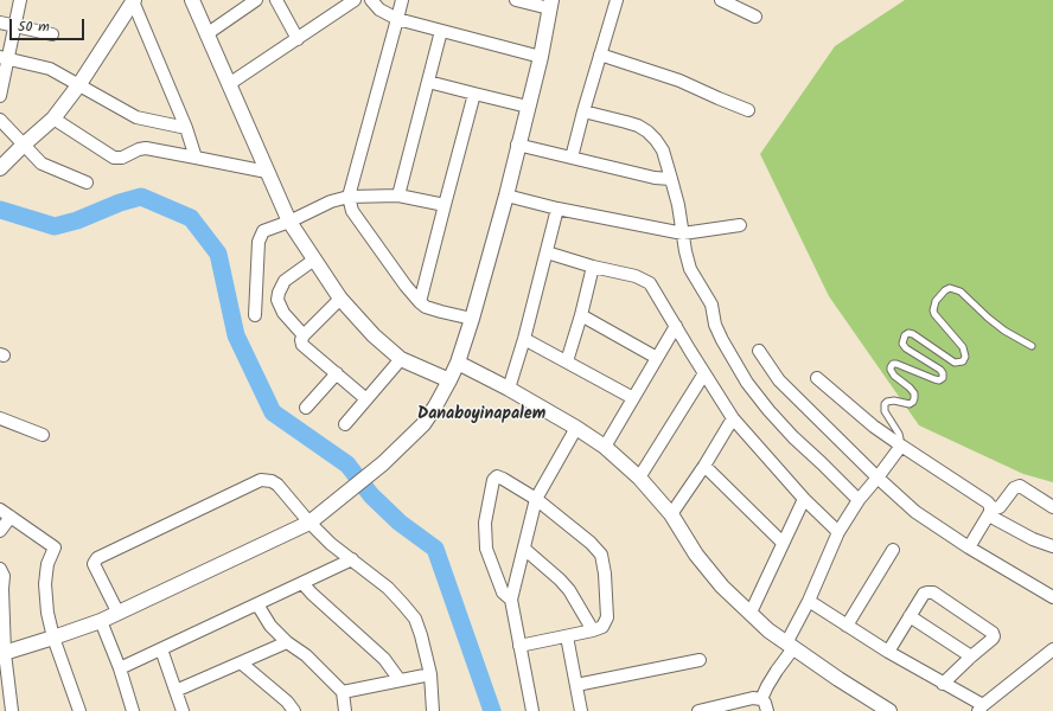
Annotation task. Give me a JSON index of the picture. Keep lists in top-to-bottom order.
{
  "districts": ["Danaboyinapalem"],
  "scale_bar": "50 m"
}
